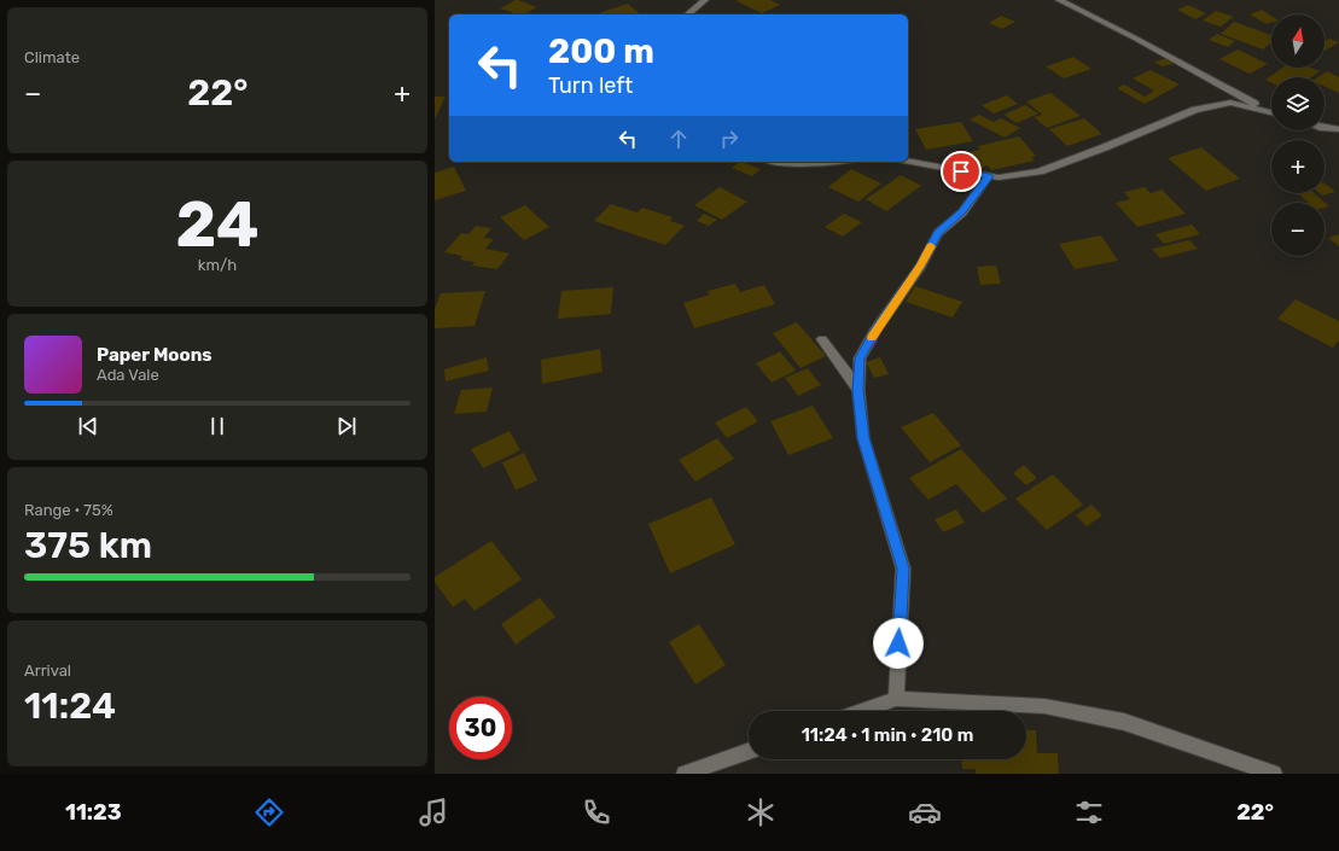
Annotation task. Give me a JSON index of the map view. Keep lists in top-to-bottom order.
{
  "north": "top",
  "page": {
    "tile": [
      "Climate",
      ["24", "km/h"],
      ["Range · 75%", "375 km"],
      ["Arrival", "11:24"]
    ],
    "map_buttons": ["+", "−"],
    "turn": ["200 m", "Turn left"],
    "heat": ["−", "22°", "+"],
    "song": ["Paper Moons", "Ada Vale"],
    "limit": "30",
    "trip": "11:24 · 1 min · 210 m",
    "tabs": ["11:23", "22°"]
  }
}
